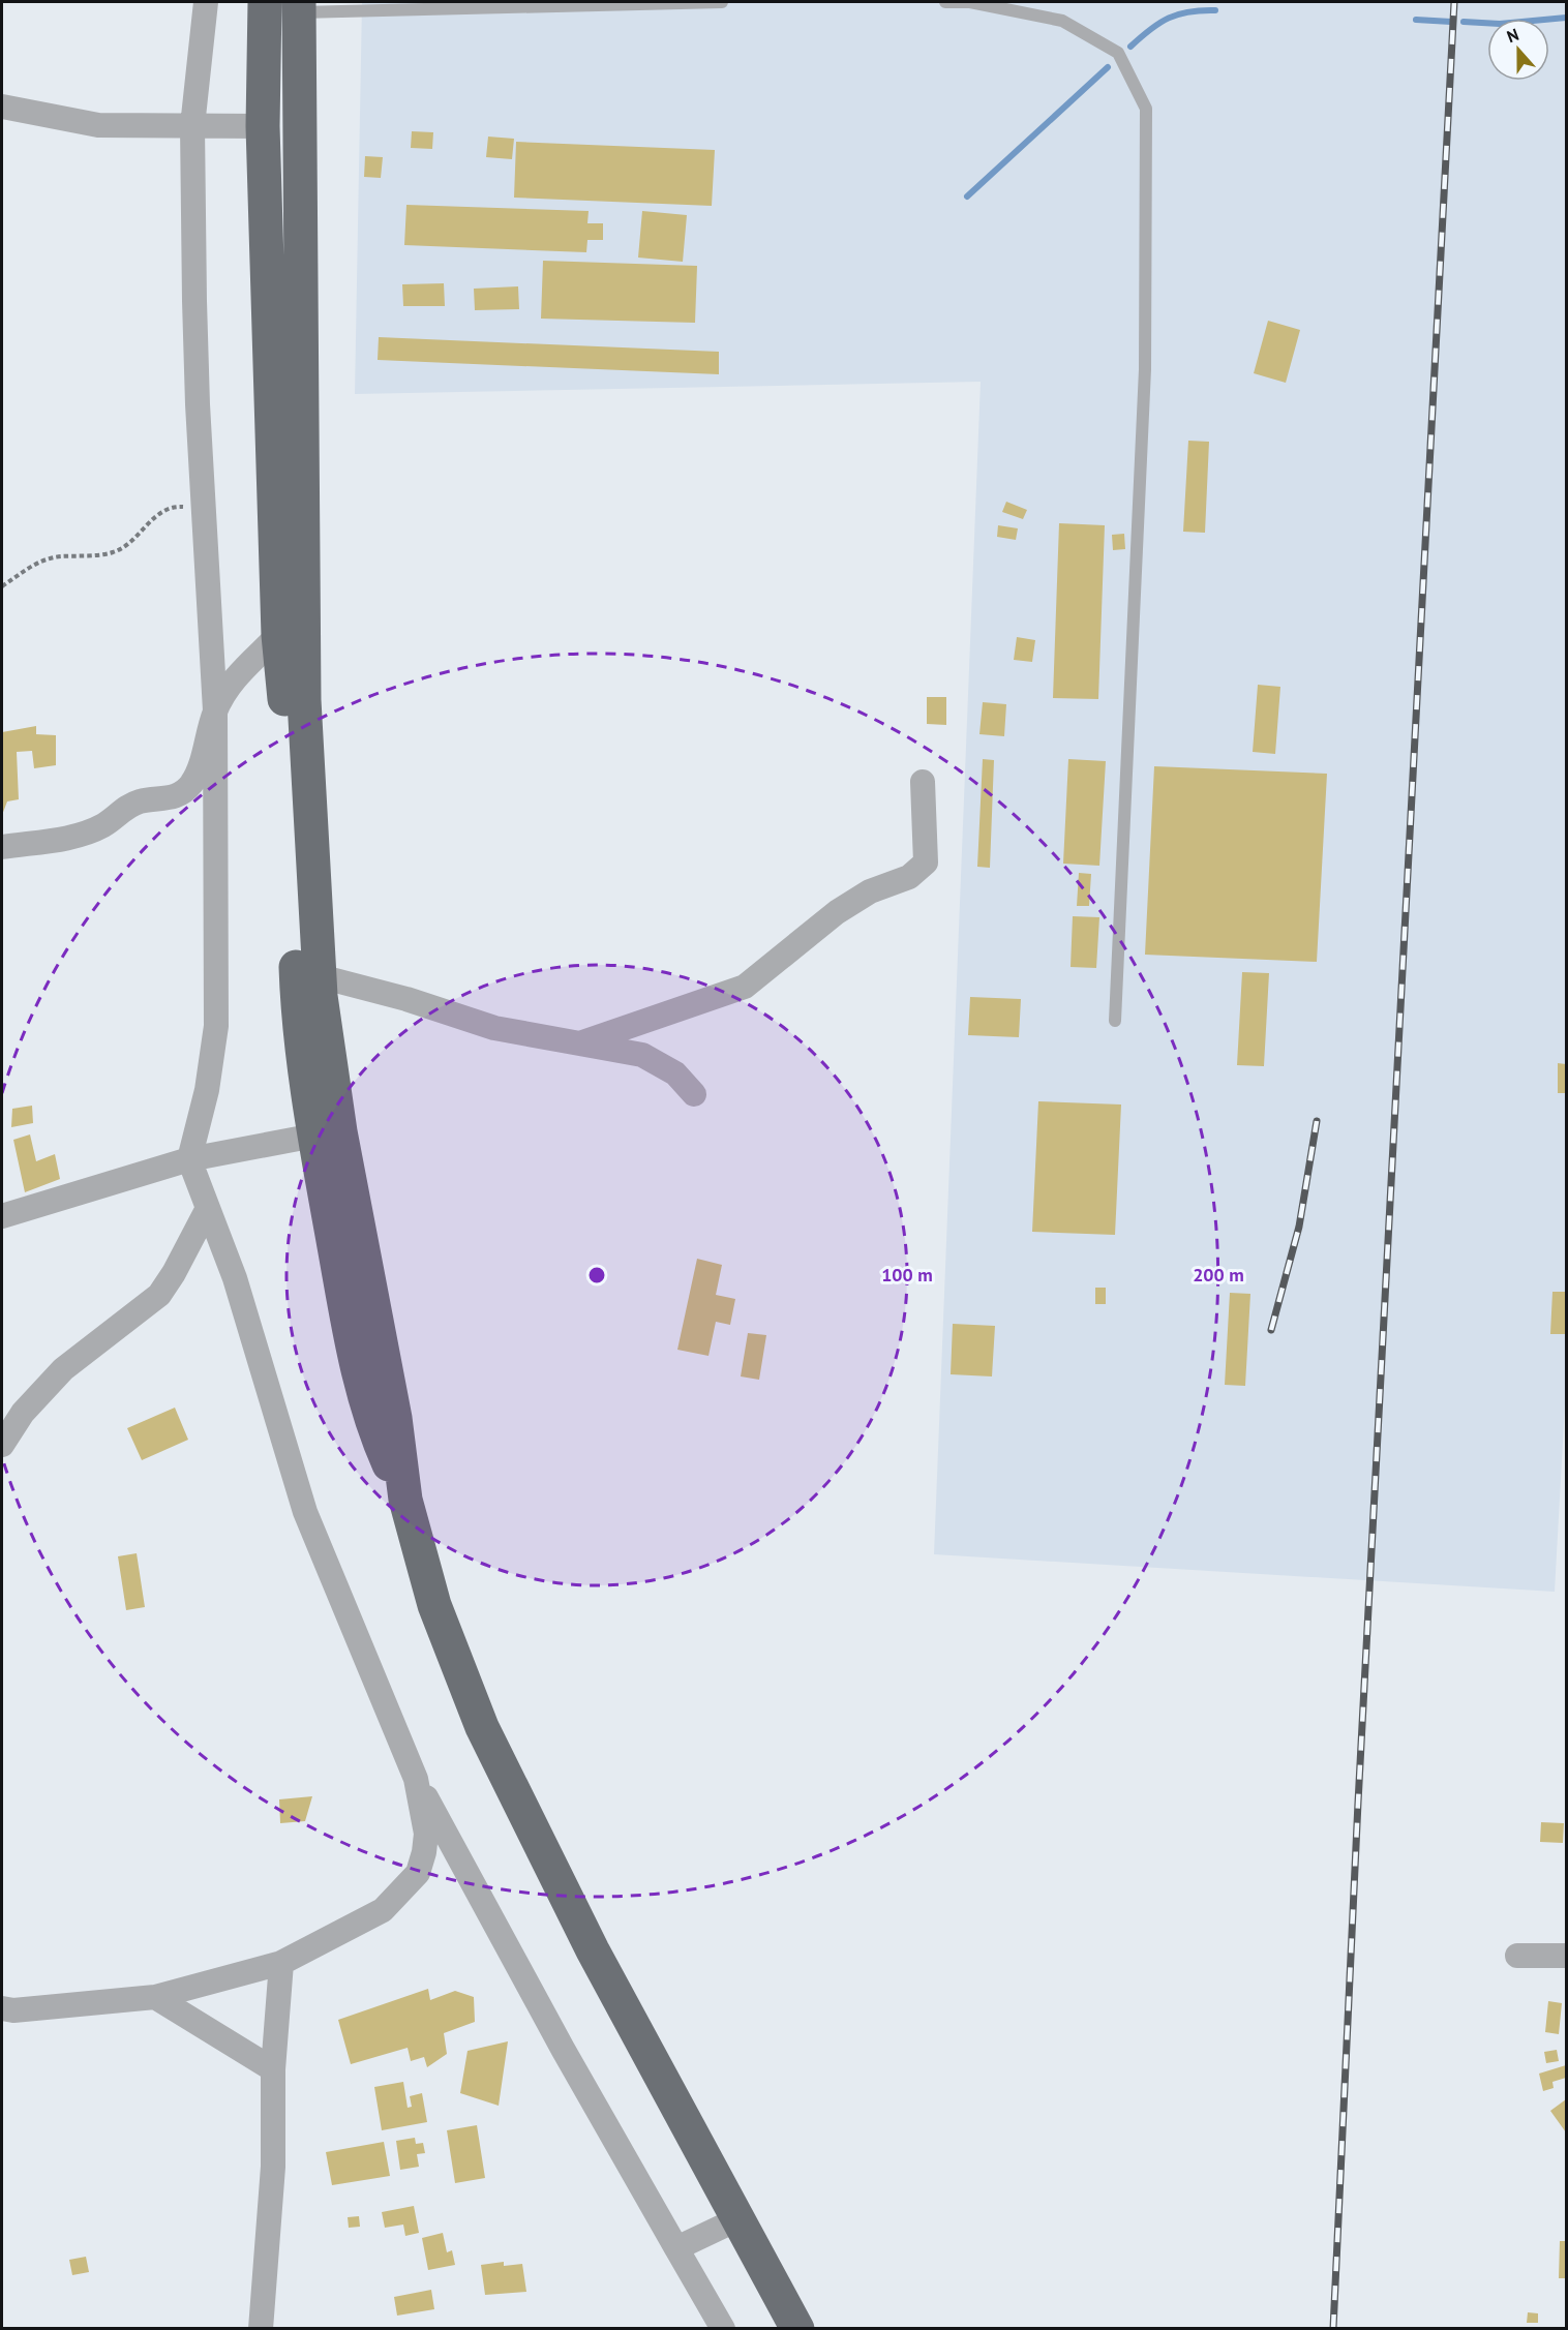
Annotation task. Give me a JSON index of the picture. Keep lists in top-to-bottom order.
{
  "north": "top",
  "rings": ["100 m", "200 m"]
}
